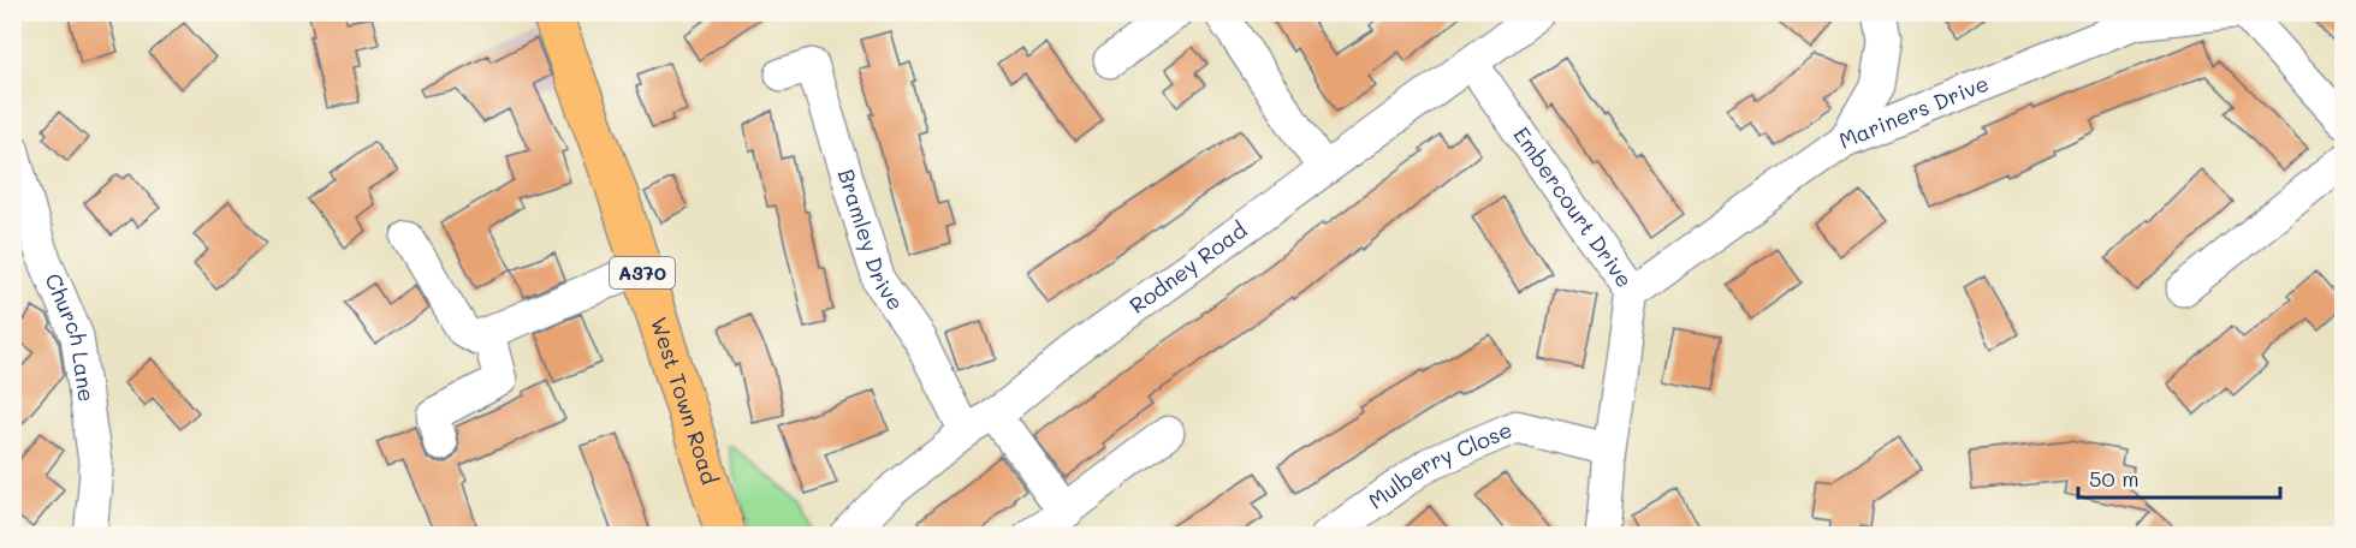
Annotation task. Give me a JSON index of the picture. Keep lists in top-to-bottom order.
{
  "streets": {
    "main road": ["A370", "West Town Road"],
    "street": [
      "Mariners Drive",
      "Embercourt Drive",
      "Bramley Drive",
      "Rodney Road",
      "Church Lane",
      "Mulberry Close"
    ]
  },
  "crossings": [
    ["Mariners Drive", "Embercourt Drive"],
    ["Embercourt Drive", "Rodney Road"],
    ["Embercourt Drive", "Mulberry Close"],
    ["Bramley Drive", "Rodney Road"]
  ],
  "scale_bar": "50 m"
}
